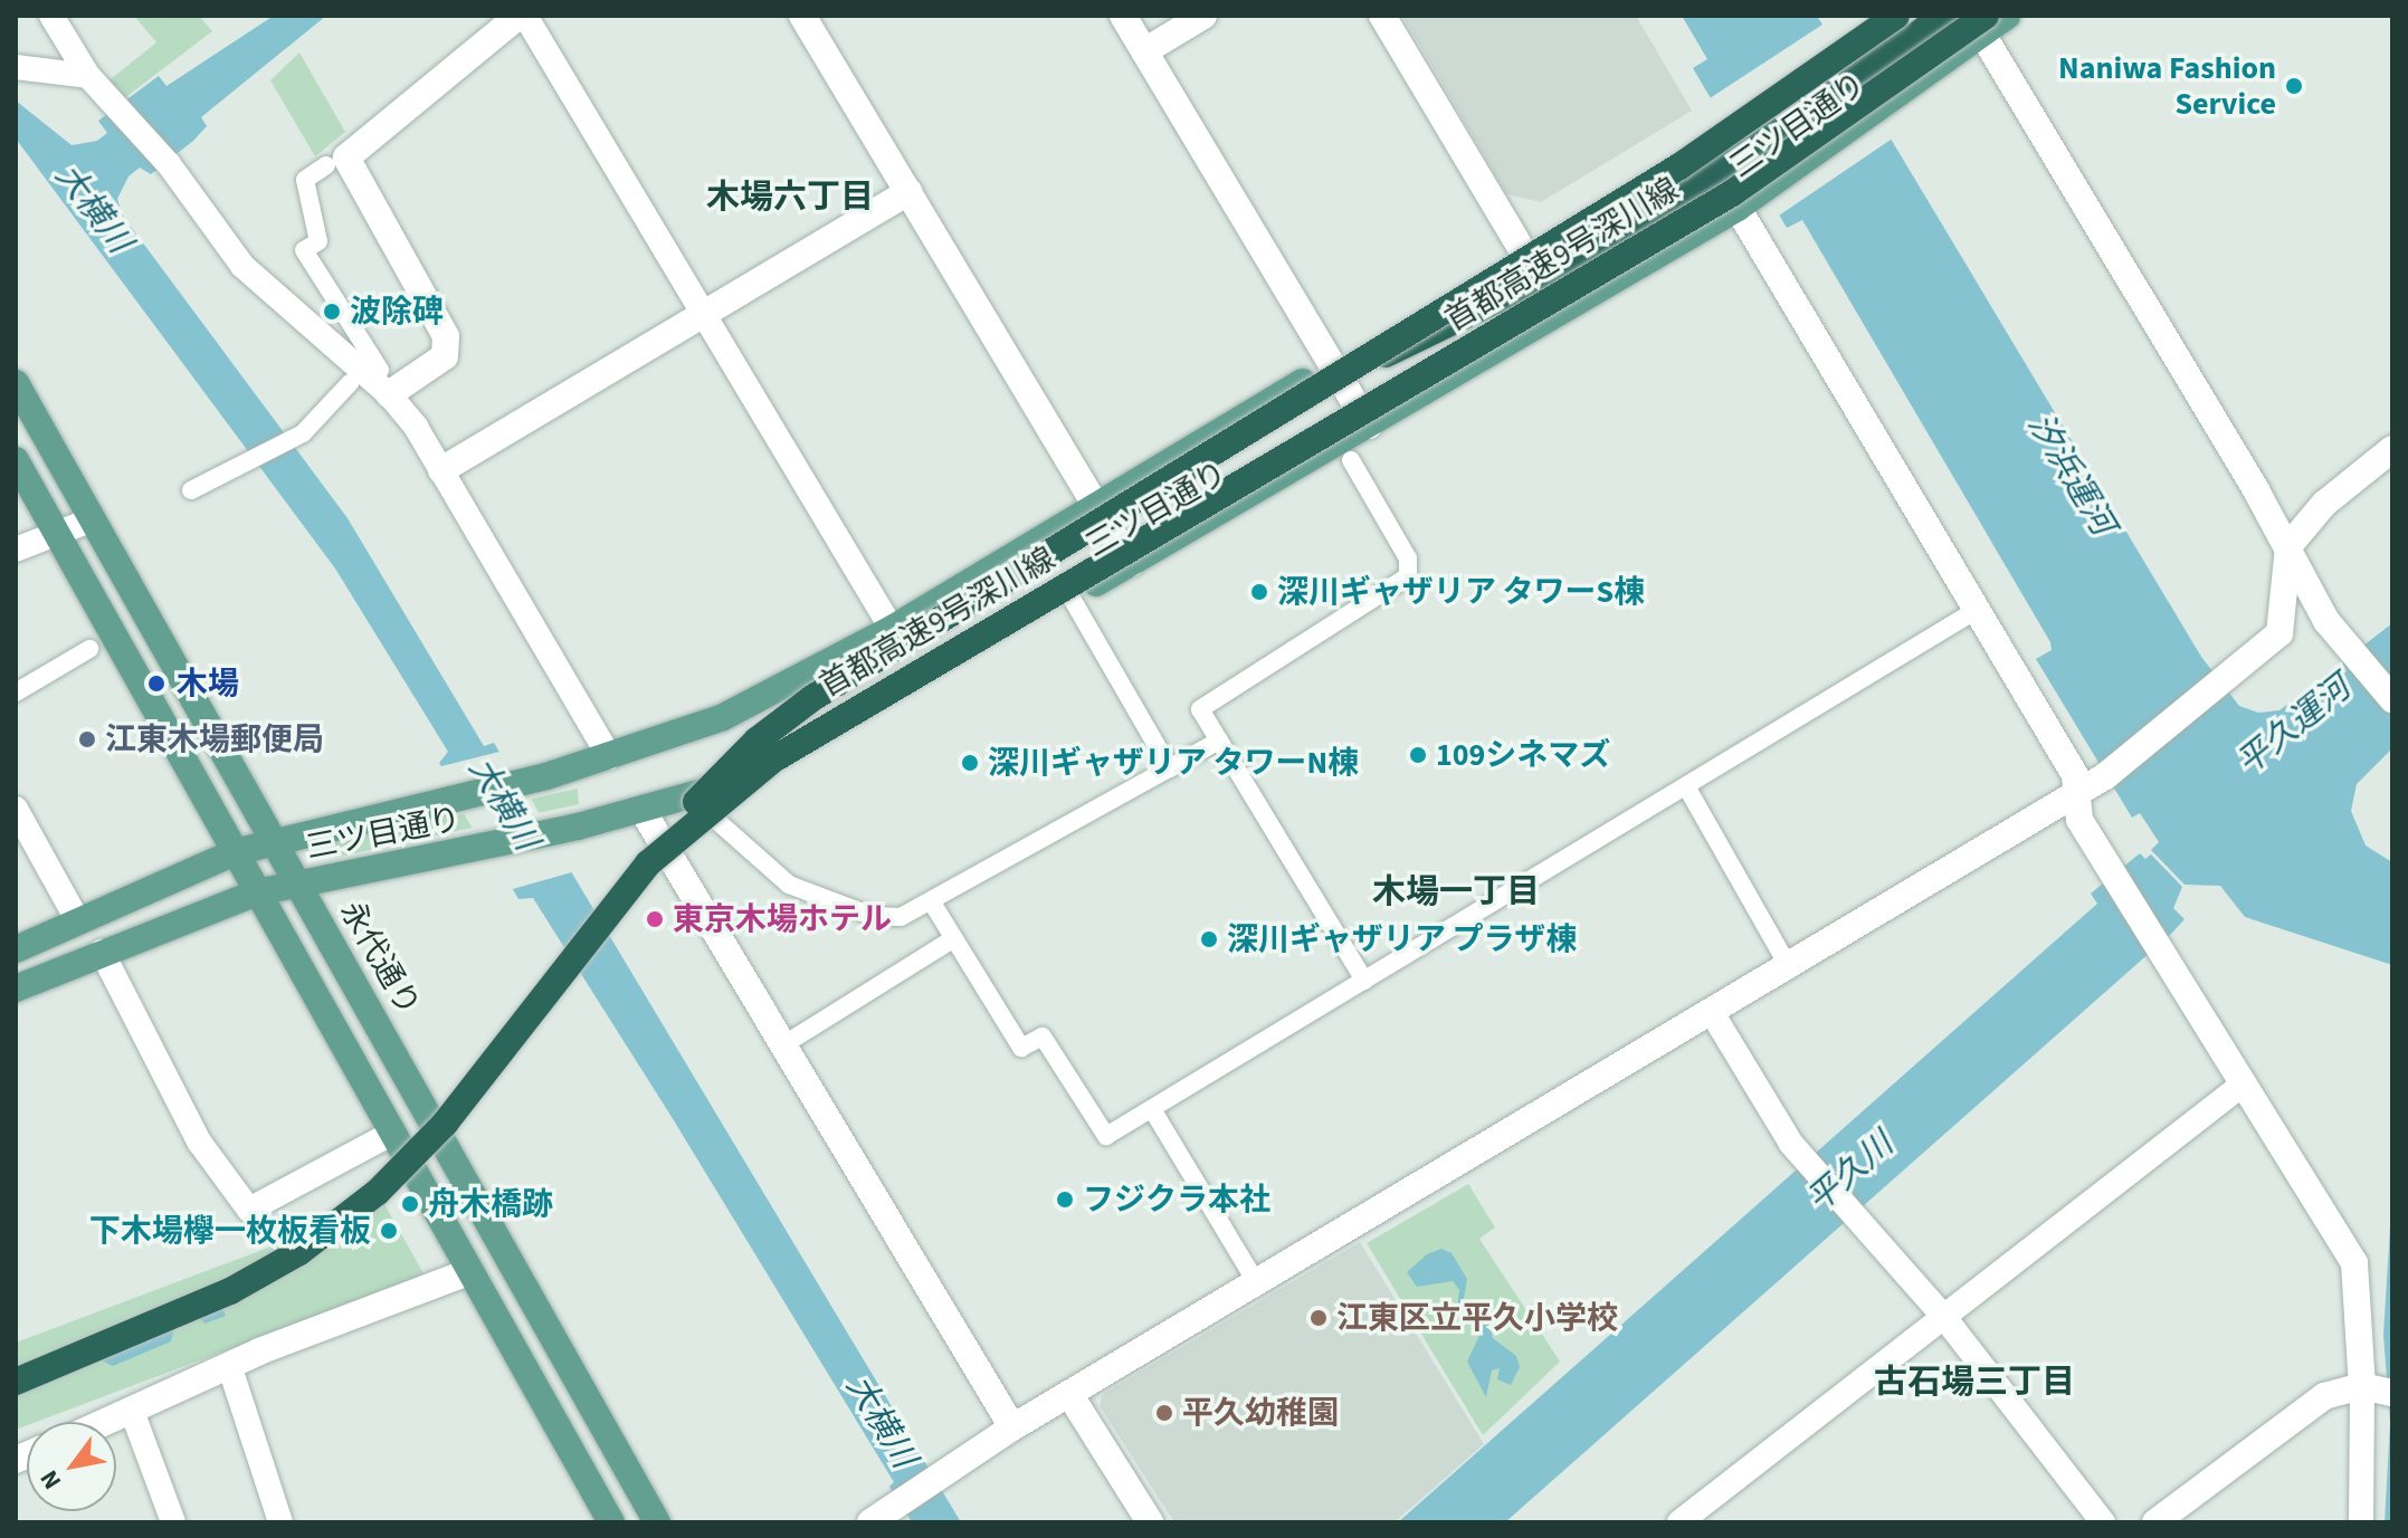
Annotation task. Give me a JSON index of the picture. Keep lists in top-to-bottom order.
{
  "streets": {
    "highway": ["首都高速9号深川線"],
    "main road": ["三ツ目通り", "永代通り"]
  },
  "crossings": [
    ["三ツ目通り", "首都高速9号深川線"],
    ["三ツ目通り", "永代通り"]
  ],
  "districts": ["木場六丁目", "木場一丁目", "古石場三丁目"],
  "water": [
    "大横川",
    "汐浜運河",
    "平久運河",
    "平久川"
  ],
  "places": [
    "Naniwa Fashion Service",
    "波除碑",
    "深川ギャザリア タワーS棟",
    "木場",
    "江東木場郵便局",
    "109シネマズ",
    "深川ギャザリア タワーN棟",
    "東京木場ホテル",
    "深川ギャザリア プラザ棟",
    "フジクラ本社",
    "舟木橋跡",
    "下木場欅一枚板看板",
    "江東区立平久小学校",
    "平久幼稚園"
  ],
  "north": "bottom left"
}
